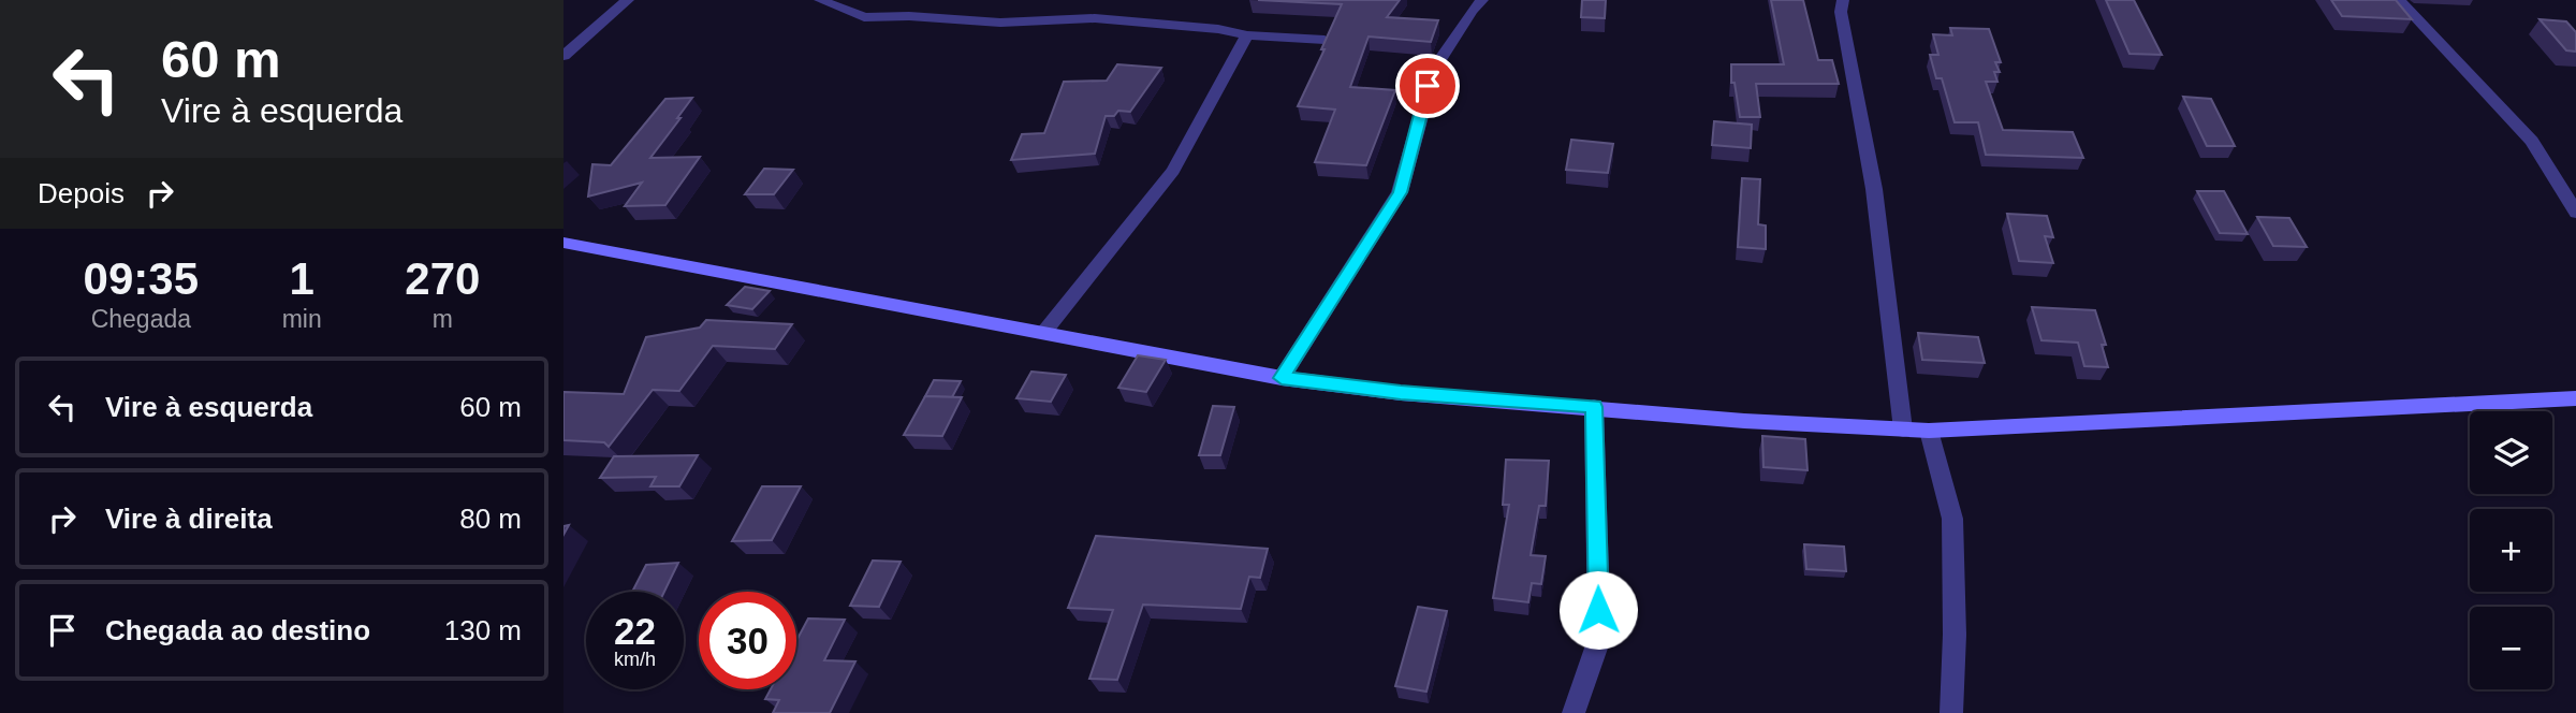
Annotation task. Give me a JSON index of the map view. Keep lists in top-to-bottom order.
{
  "page": {
    "turn": ["60 m", "Vire à esquerda"],
    "then": "Depois",
    "eta": [
      "09:35",
      "Chegada",
      "1",
      "min",
      "270",
      "m"
    ],
    "list": [
      {
        "name": "Vire à esquerda",
        "value": "60 m"
      },
      {
        "name": "Vire à direita",
        "value": "80 m"
      },
      {
        "name": "Chegada ao destino",
        "value": "130 m"
      }
    ],
    "map_buttons": ["+", "−"],
    "speed": "22 km/h",
    "limit": "30"
  }
}
